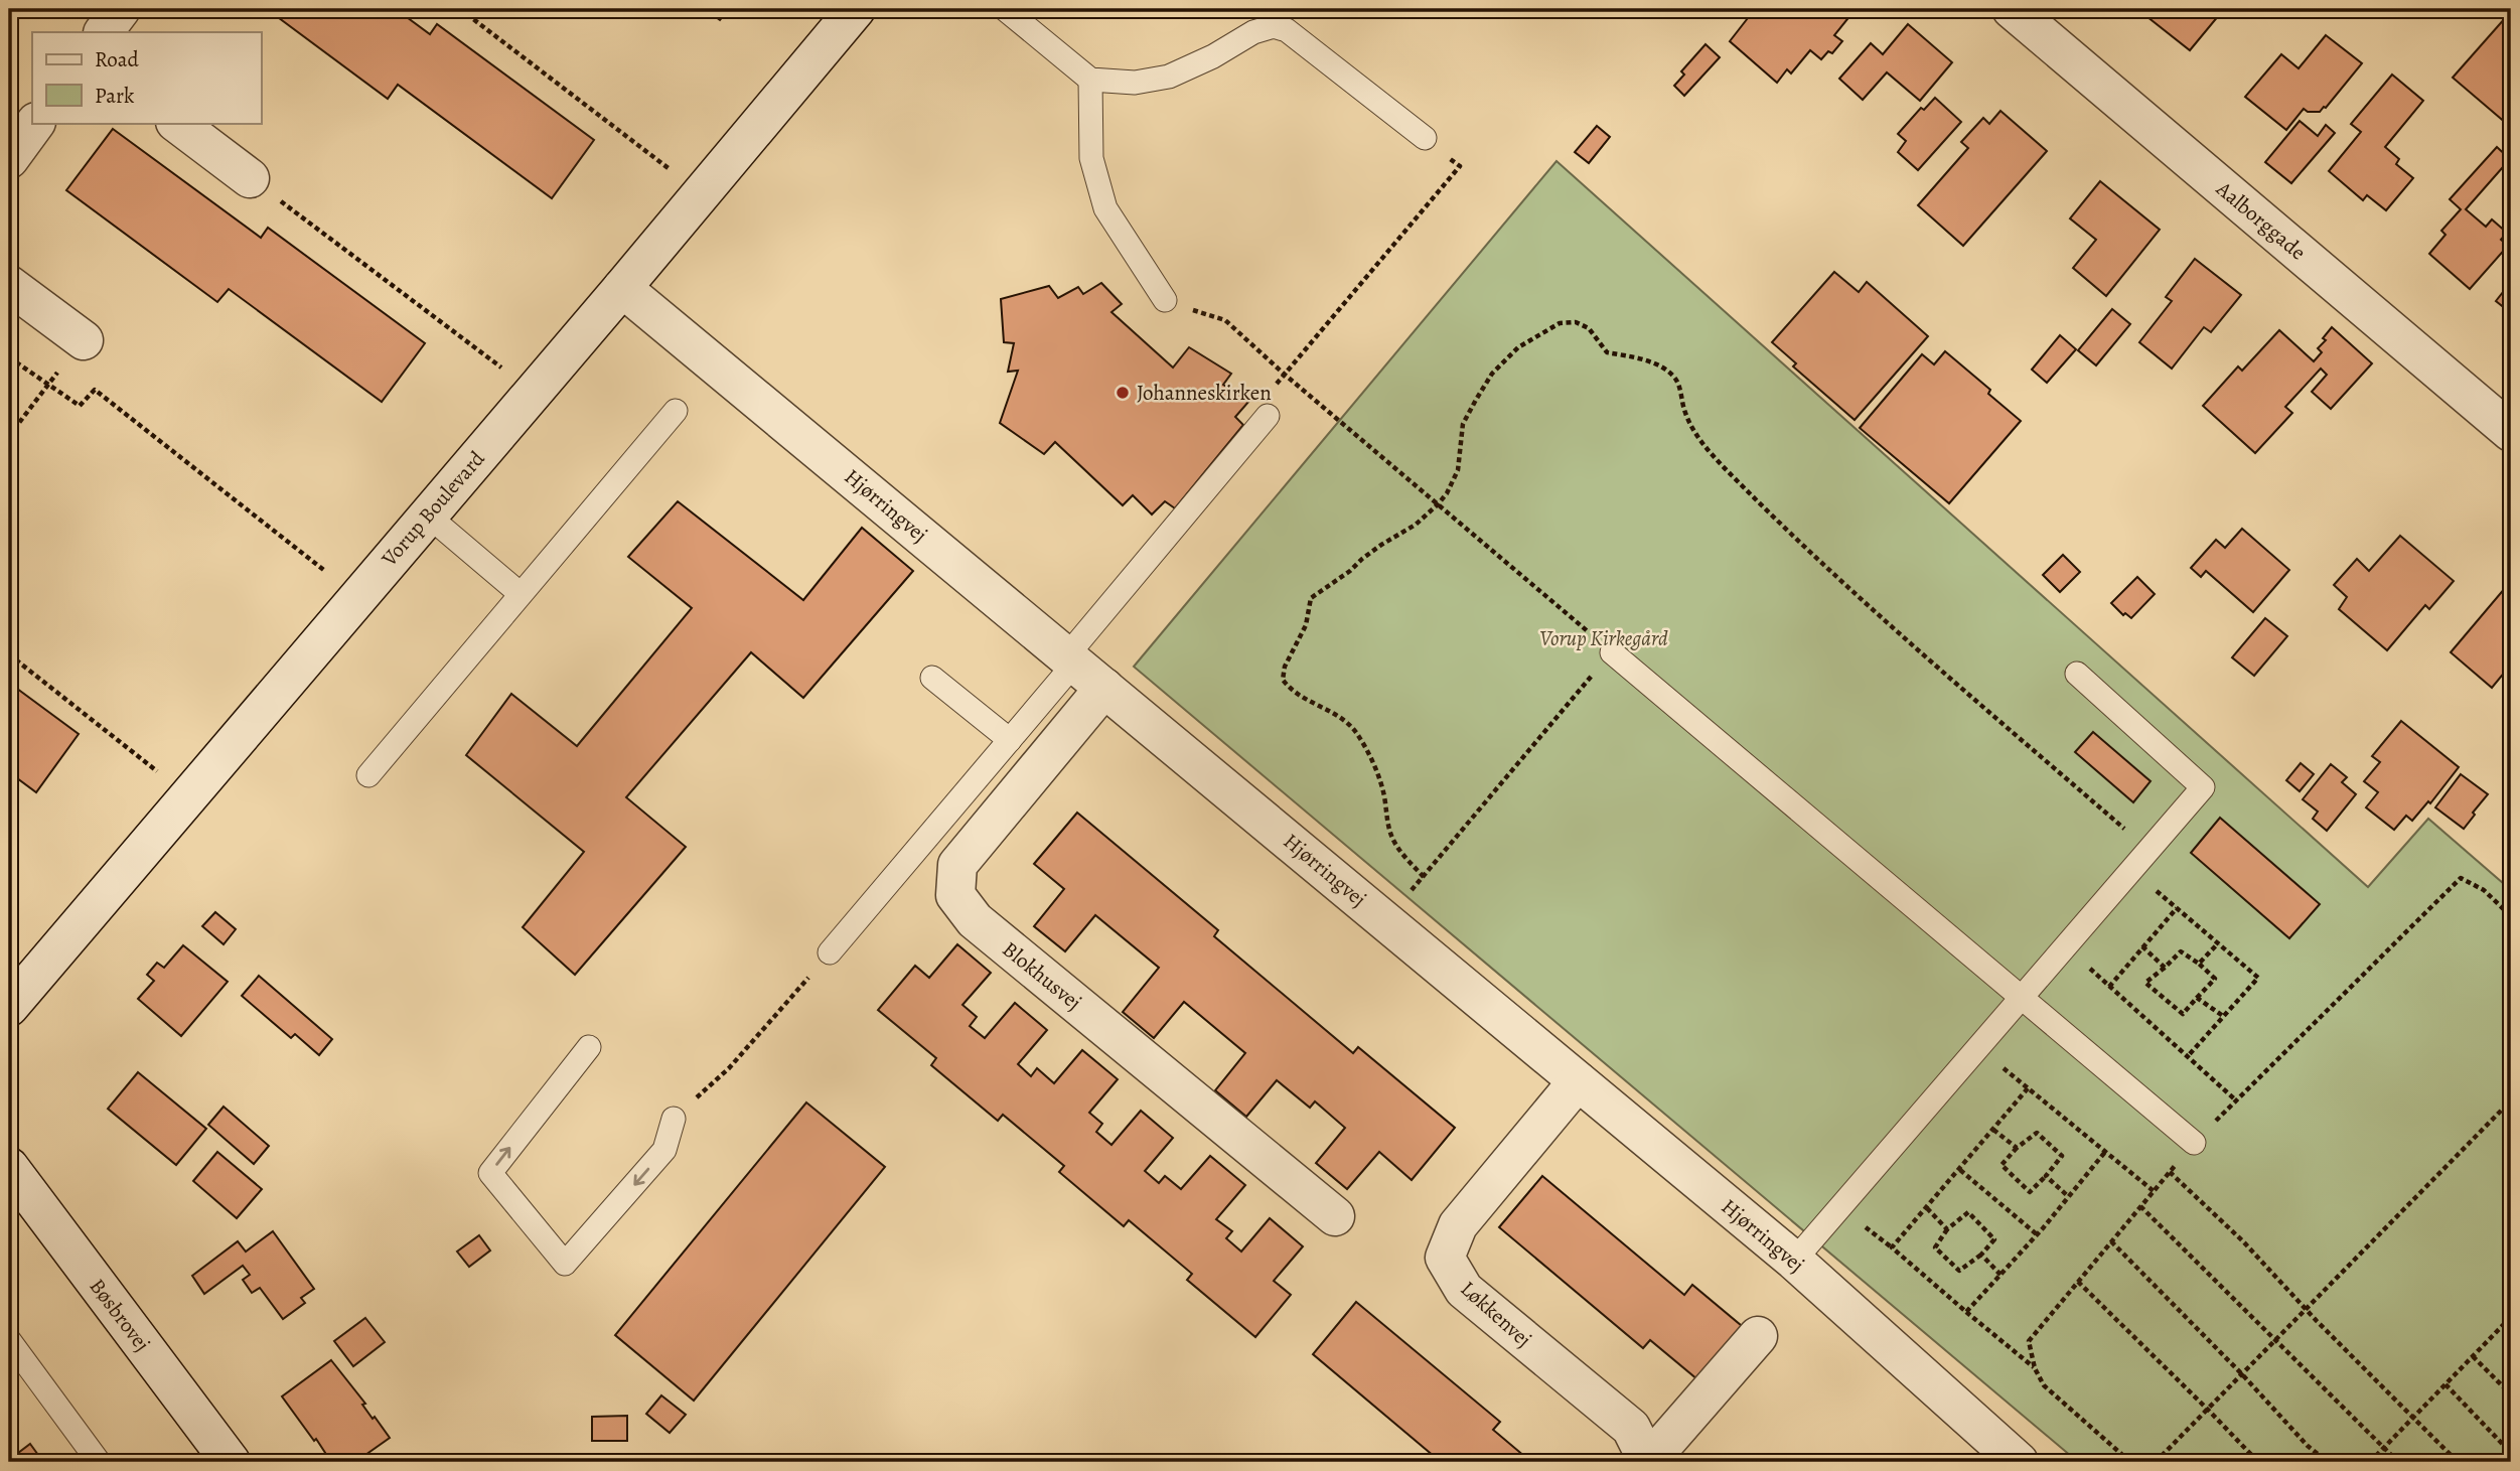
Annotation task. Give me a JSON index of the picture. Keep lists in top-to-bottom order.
{
  "streets": {
    "street": [
      "Aalborggade",
      "Hjørringvej",
      "Vorup Boulevard",
      "Blokhusvej",
      "Løkkenvej",
      "Bøsbrovej"
    ]
  },
  "crossings": [
    ["Hjørringvej", "Vorup Boulevard"],
    ["Hjørringvej", "Blokhusvej"],
    ["Hjørringvej", "Løkkenvej"]
  ],
  "parks": ["Vorup Kirkegård"],
  "places": ["Johanneskirken"],
  "legend": ["Road", "Park"]
}
